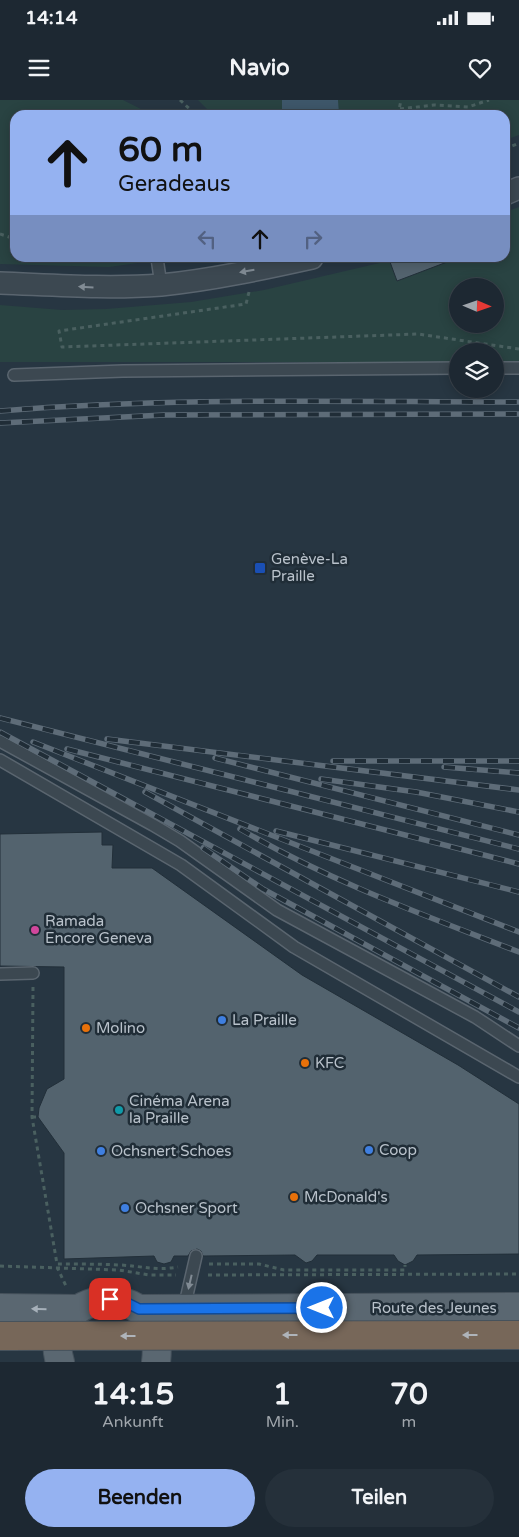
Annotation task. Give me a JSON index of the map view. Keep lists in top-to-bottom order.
{
  "streets": {
    "main road": ["Route des Jeunes"]
  },
  "places": {
    "transit": ["Genève-La Praille"],
    "other": [
      "Ramada Encore Geneva",
      "La Praille",
      "Molino",
      "KFC",
      "Cinéma Arena la Praille",
      "Coop",
      "Ochsnert Schoes",
      "McDonald's",
      "Ochsner Sport"
    ]
  },
  "north": "right",
  "page": {
    "status": "14:14",
    "header": "Navio",
    "turn": ["60 m", "Geradeaus"],
    "eta": [
      "14:15",
      "Ankunft",
      "1",
      "Min.",
      "70",
      "m"
    ],
    "buttons": ["Beenden", "Teilen"]
  }
}
